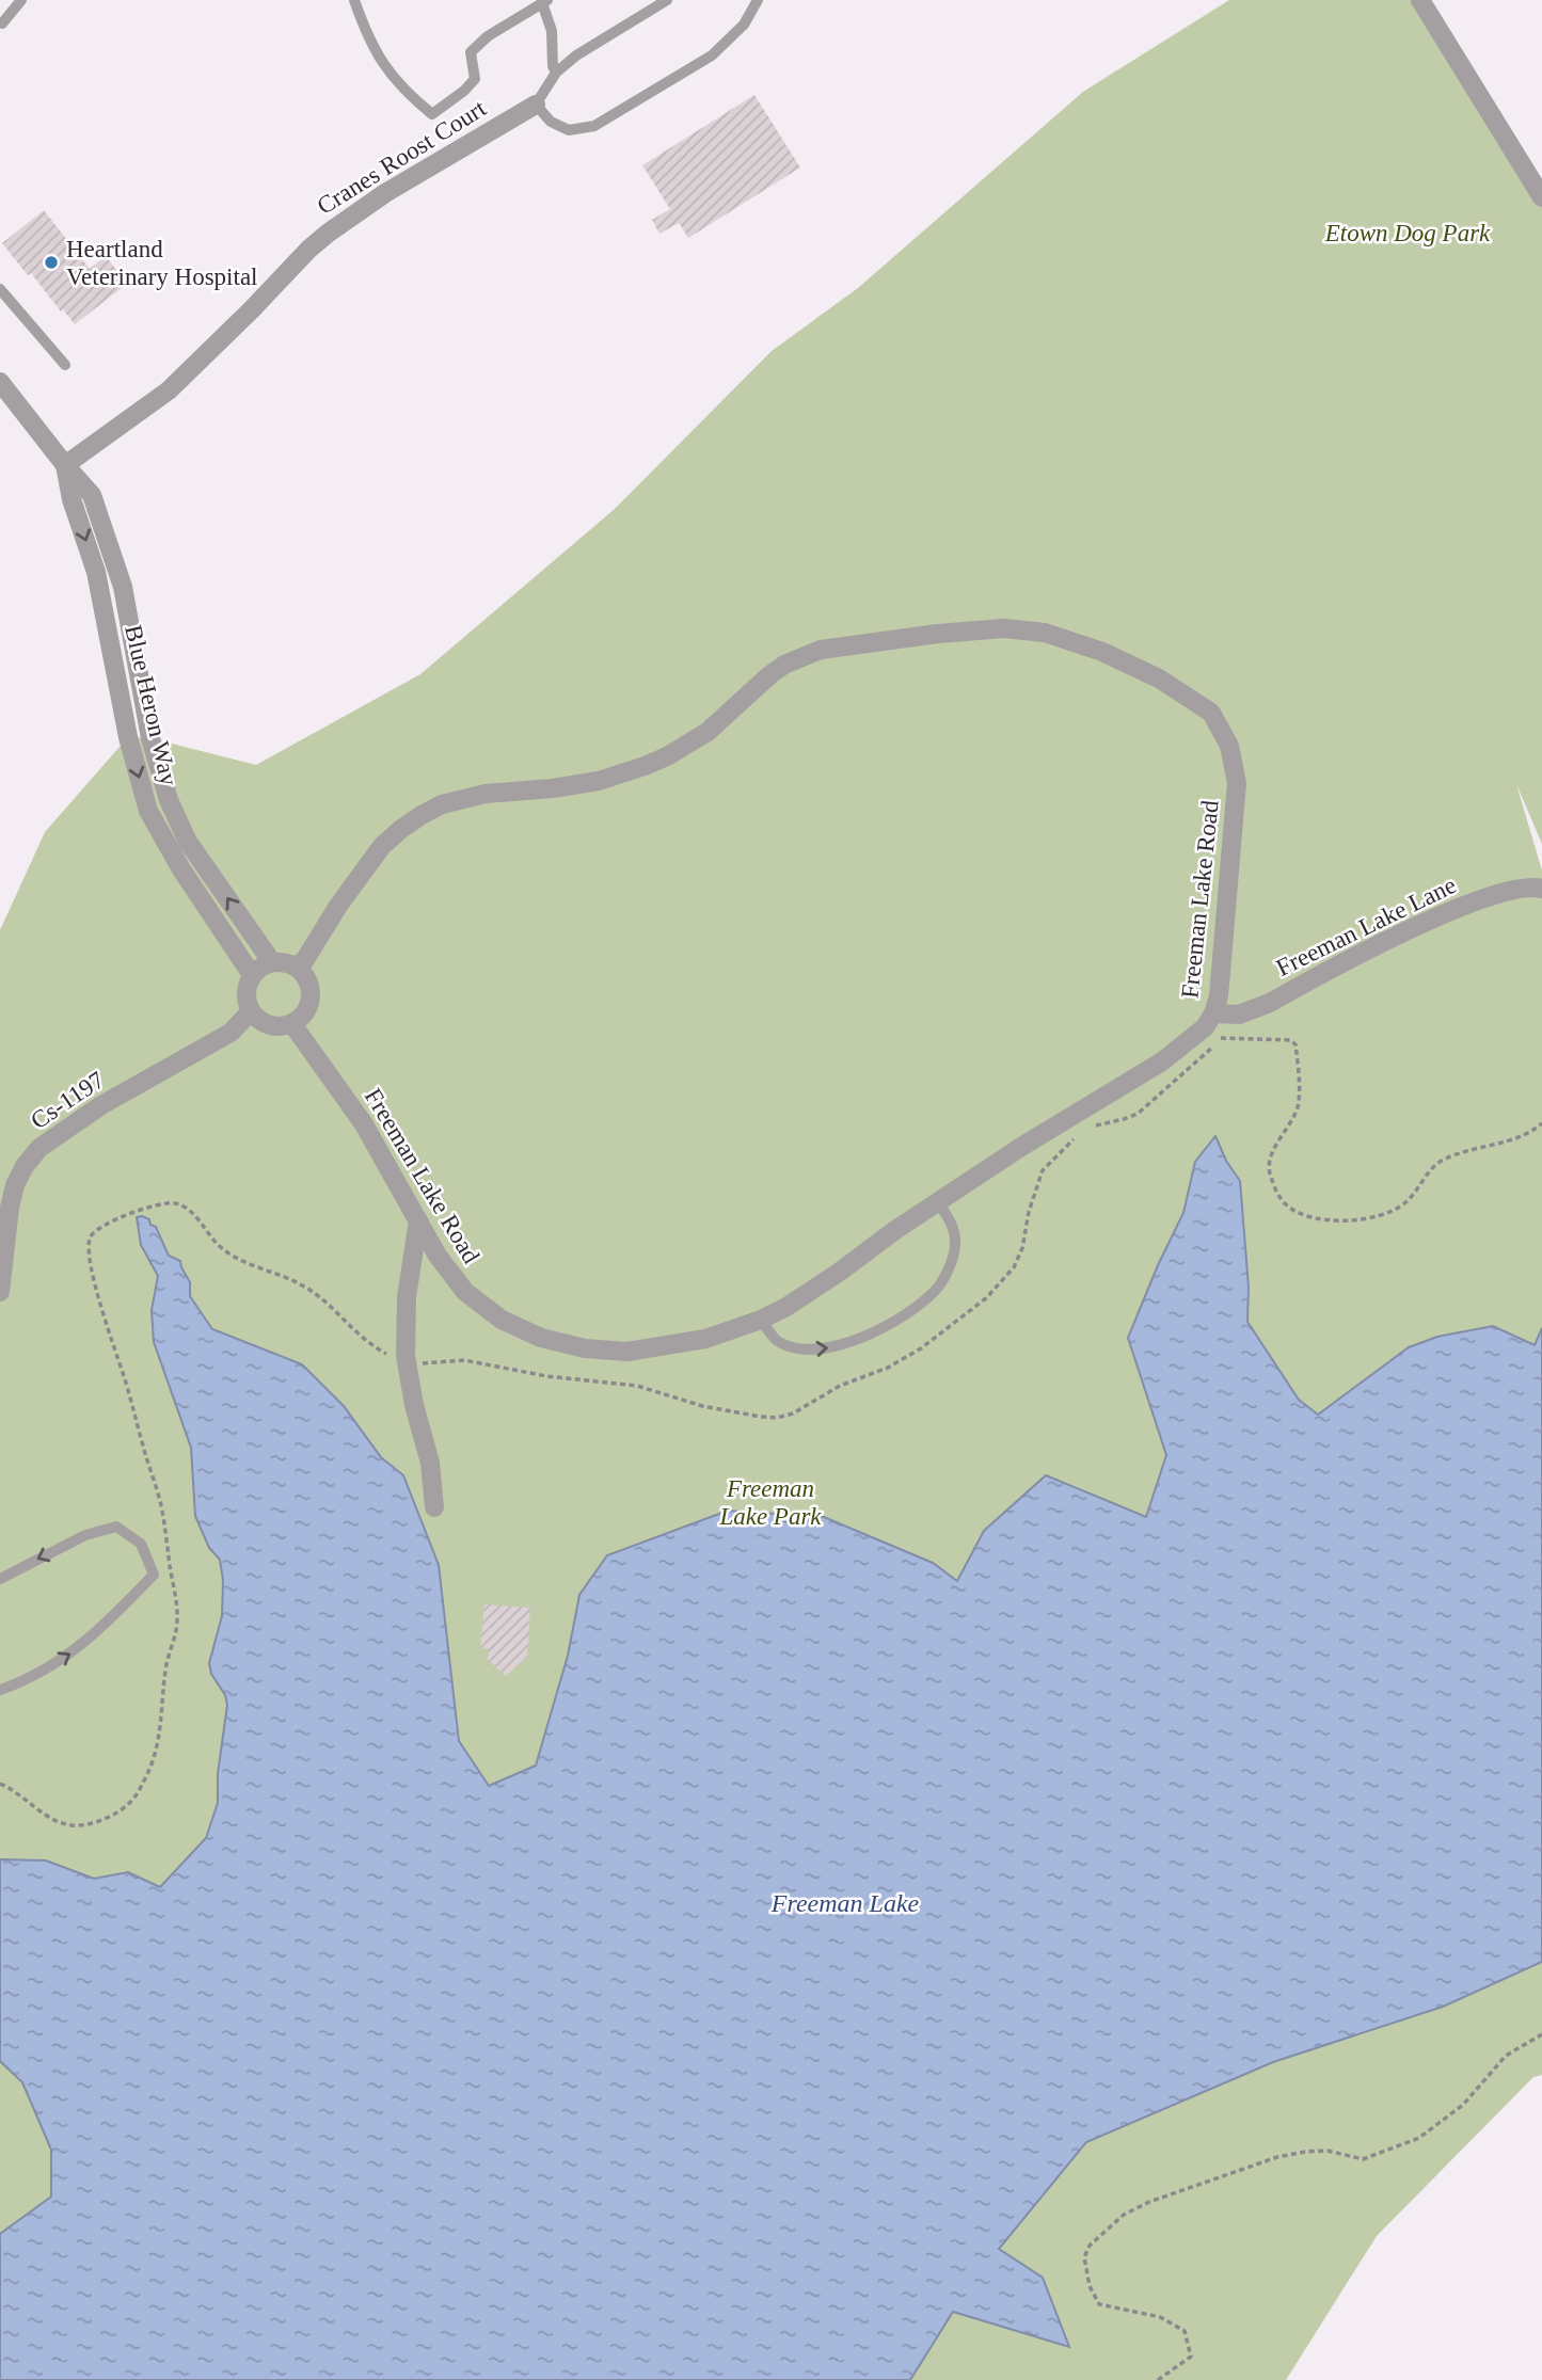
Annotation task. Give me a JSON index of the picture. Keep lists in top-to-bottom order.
{
  "streets": {
    "street": [
      "Cranes Roost Court",
      "Blue Heron Way",
      "Freeman Lake Road",
      "Freeman Lake Lane",
      "Cs-1197"
    ]
  },
  "crossings": [
    ["Cranes Roost Court", "Blue Heron Way"],
    ["Blue Heron Way", "Freeman Lake Road"],
    ["Blue Heron Way", "Cs-1197"],
    ["Freeman Lake Road", "Freeman Lake Lane"],
    ["Freeman Lake Road", "Cs-1197"]
  ],
  "water": ["Freeman Lake"],
  "parks": ["Etown Dog Park", "Freeman Lake Park"],
  "places": ["Heartland Veterinary Hospital"]
}
